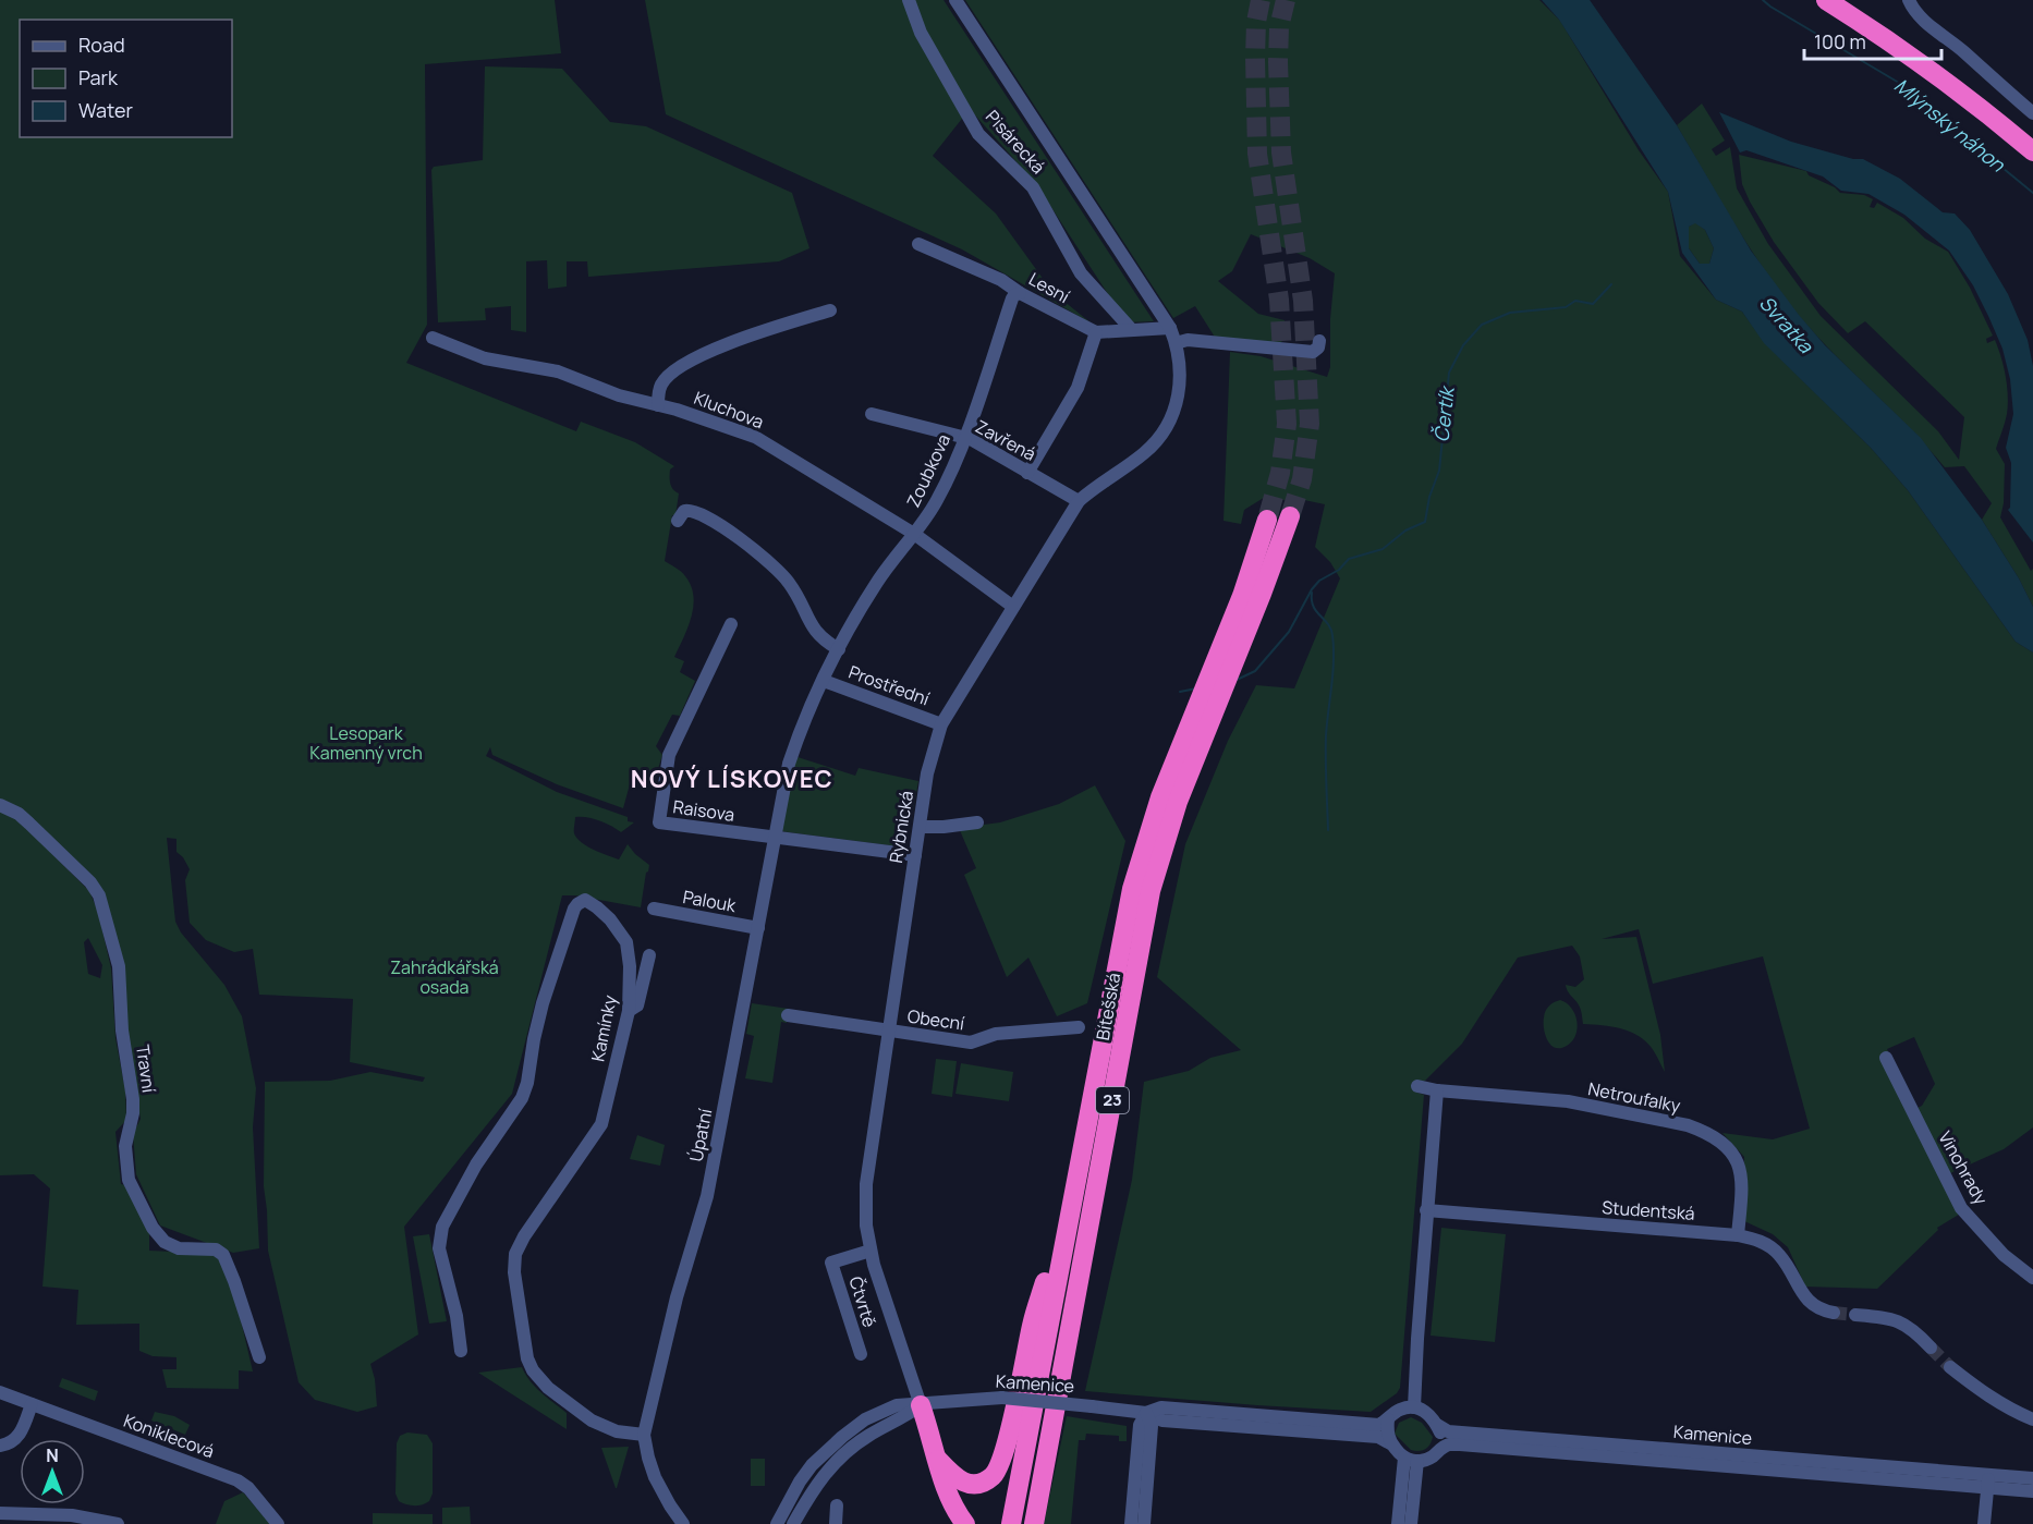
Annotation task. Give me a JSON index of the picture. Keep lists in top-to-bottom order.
{
  "streets": {
    "highway": ["Bítešská", "23"],
    "street": [
      "Pisárecká",
      "Lesní",
      "Kluchova",
      "Zavřená",
      "Zoubkova",
      "Prostřední",
      "Raisova",
      "Rybnická",
      "Palouk",
      "Obecní",
      "Kamínky",
      "Travní",
      "Netroufalky",
      "Úpatní",
      "Vinohrady",
      "Studentská",
      "Čtvrtě",
      "Kamenice",
      "Koniklecová"
    ]
  },
  "crossings": [
    ["Pisárecká", "Rybnická"],
    ["Lesní", "Zoubkova"],
    ["Kluchova", "Zoubkova"],
    ["Kluchova", "Rybnická"],
    ["Zavřená", "Zoubkova"],
    ["Zavřená", "Rybnická"],
    ["Zoubkova", "Prostřední"],
    ["Zoubkova", "Raisova"],
    ["Zoubkova", "Úpatní"],
    ["Prostřední", "Rybnická"],
    ["Raisova", "Rybnická"],
    ["Raisova", "Úpatní"],
    ["Rybnická", "Obecní"],
    ["Rybnická", "Čtvrtě"],
    ["Rybnická", "Kamenice"],
    ["Palouk", "Úpatní"],
    ["Kamínky", "Úpatní"],
    ["Netroufalky", "Studentská"]
  ],
  "districts": ["NOVÝ LÍSKOVEC"],
  "water": ["Mlýnský náhon", "Svratka", "Čertík"],
  "parks": ["Lesopark Kamenný vrch", "Zahrádkářská osada"],
  "legend": ["Road", "Park", "Water"],
  "scale_bar": "100 m",
  "north": "top"
}
